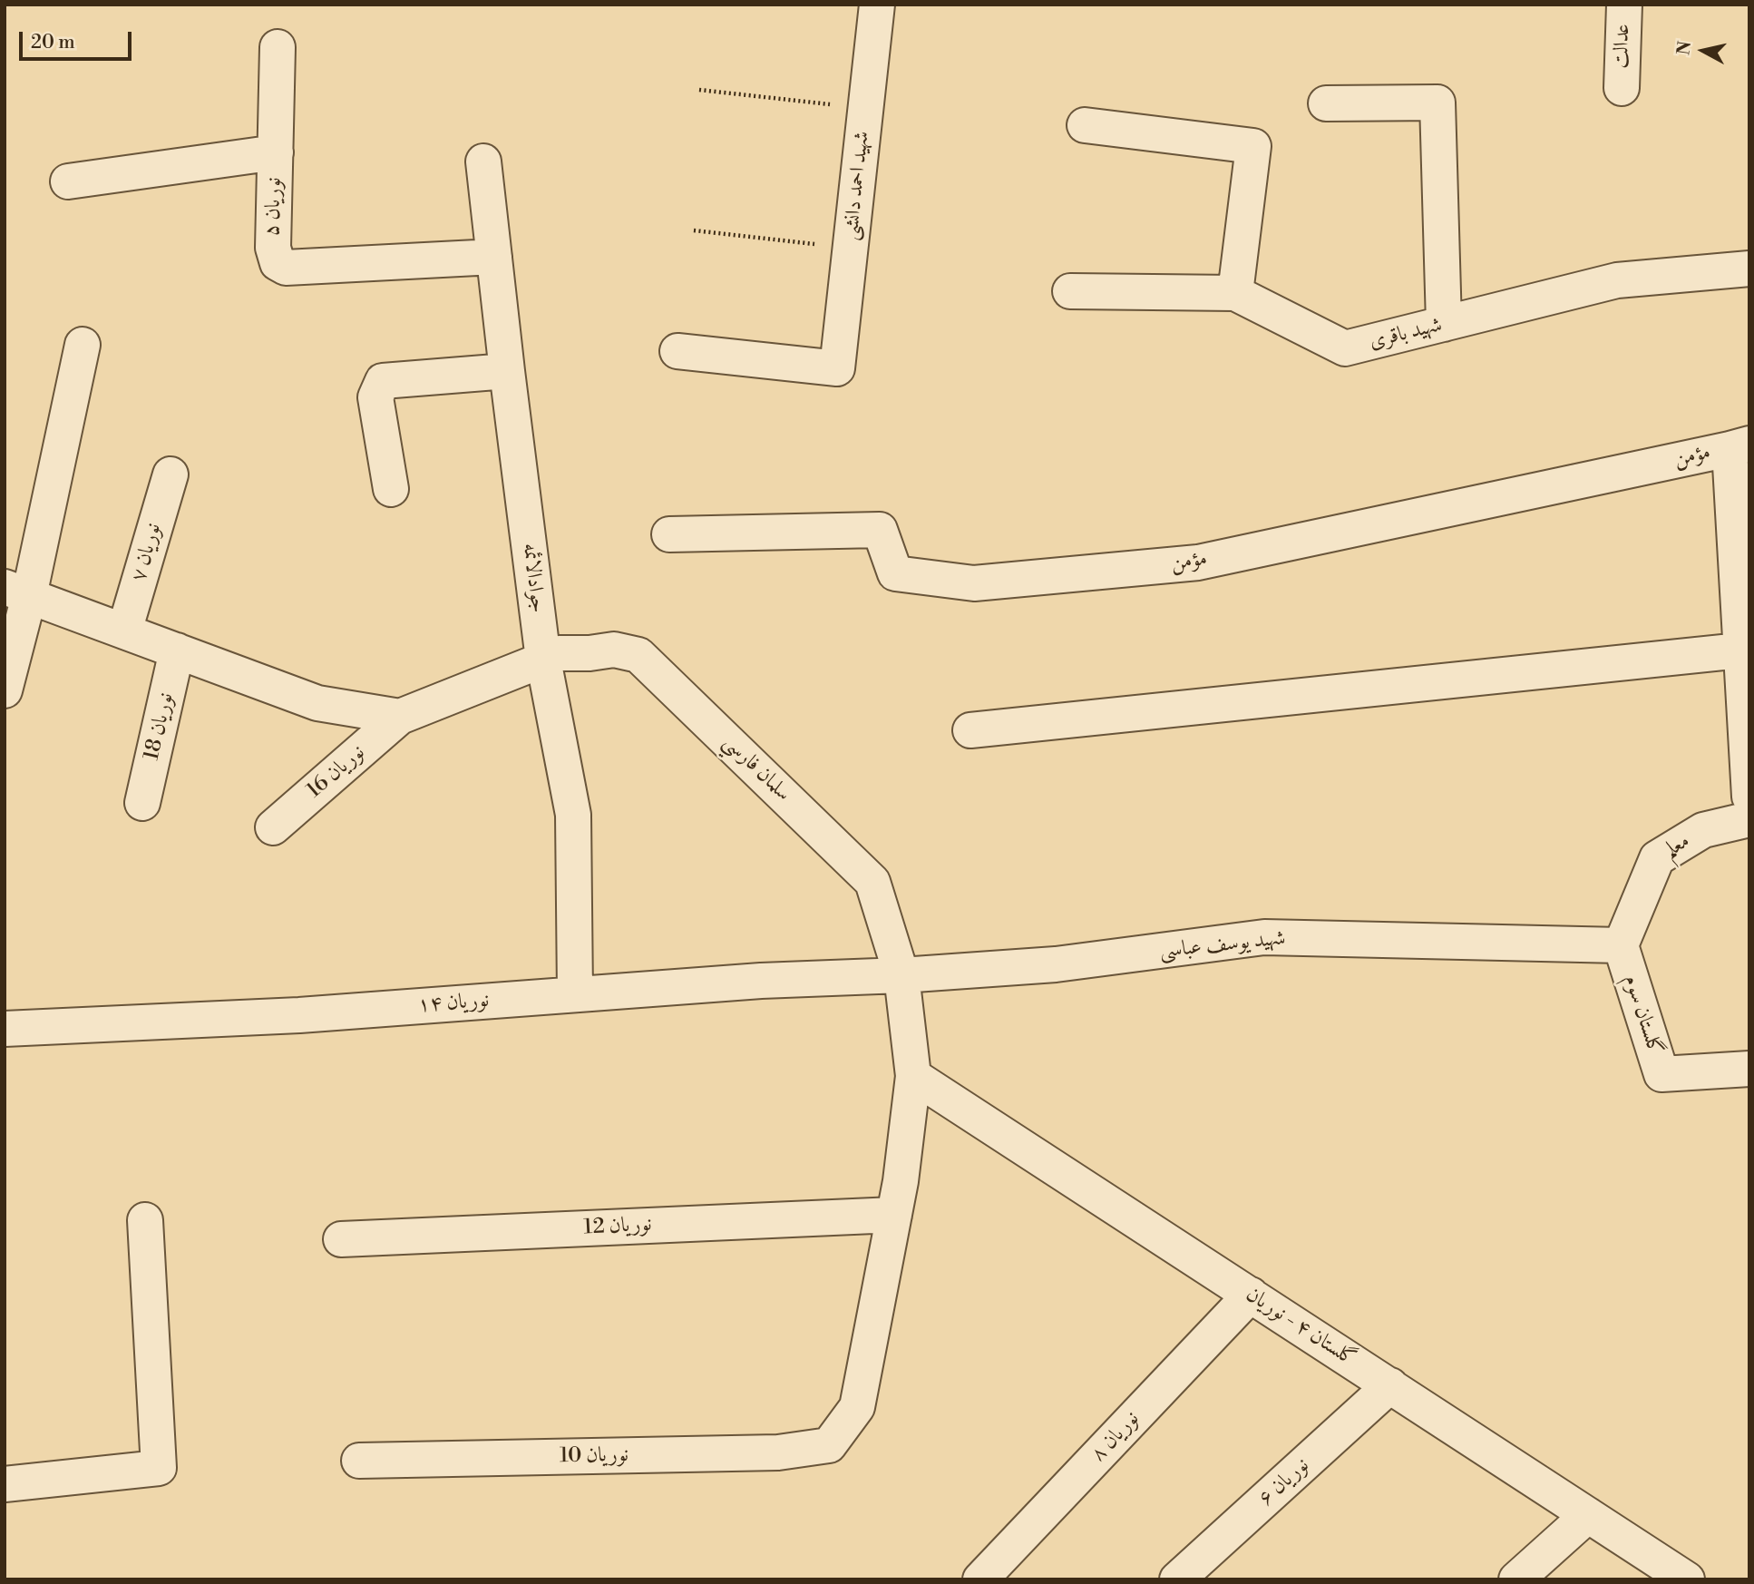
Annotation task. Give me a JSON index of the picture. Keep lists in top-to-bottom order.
{
  "streets": {
    "street": [
      "عدالت",
      "شهید احمد دانشی",
      "نوریان ۵",
      "شهید باقری",
      "مؤمن",
      "نوریان ۷",
      "جوادالائمه",
      "نوریان 18",
      "سلمان فارسي",
      "نوریان 16",
      "معلم",
      "شهید یوسف عباسی",
      "نوریان ۱۴",
      "گلستان سوم",
      "نوریان 12",
      "گلستان ۴ - نوریان",
      "نوریان ۸",
      "نوریان 10",
      "نوریان ۶"
    ]
  },
  "crossings": [
    ["نوریان ۵", "جوادالائمه"],
    ["جوادالائمه", "سلمان فارسي"],
    ["جوادالائمه", "نوریان ۱۴"],
    ["سلمان فارسي", "نوریان 16"],
    ["سلمان فارسي", "شهید یوسف عباسی"],
    ["سلمان فارسي", "نوریان ۱۴"],
    ["سلمان فارسي", "نوریان 12"],
    ["سلمان فارسي", "گلستان ۴ - نوریان"],
    ["سلمان فارسي", "نوریان 10"],
    ["معلم", "شهید یوسف عباسی"],
    ["معلم", "گلستان سوم"],
    ["شهید یوسف عباسی", "نوریان ۱۴"],
    ["شهید یوسف عباسی", "گلستان سوم"],
    ["گلستان ۴ - نوریان", "نوریان ۸"],
    ["گلستان ۴ - نوریان", "نوریان ۶"]
  ],
  "scale_bar": "20 m",
  "north": "left"
}
